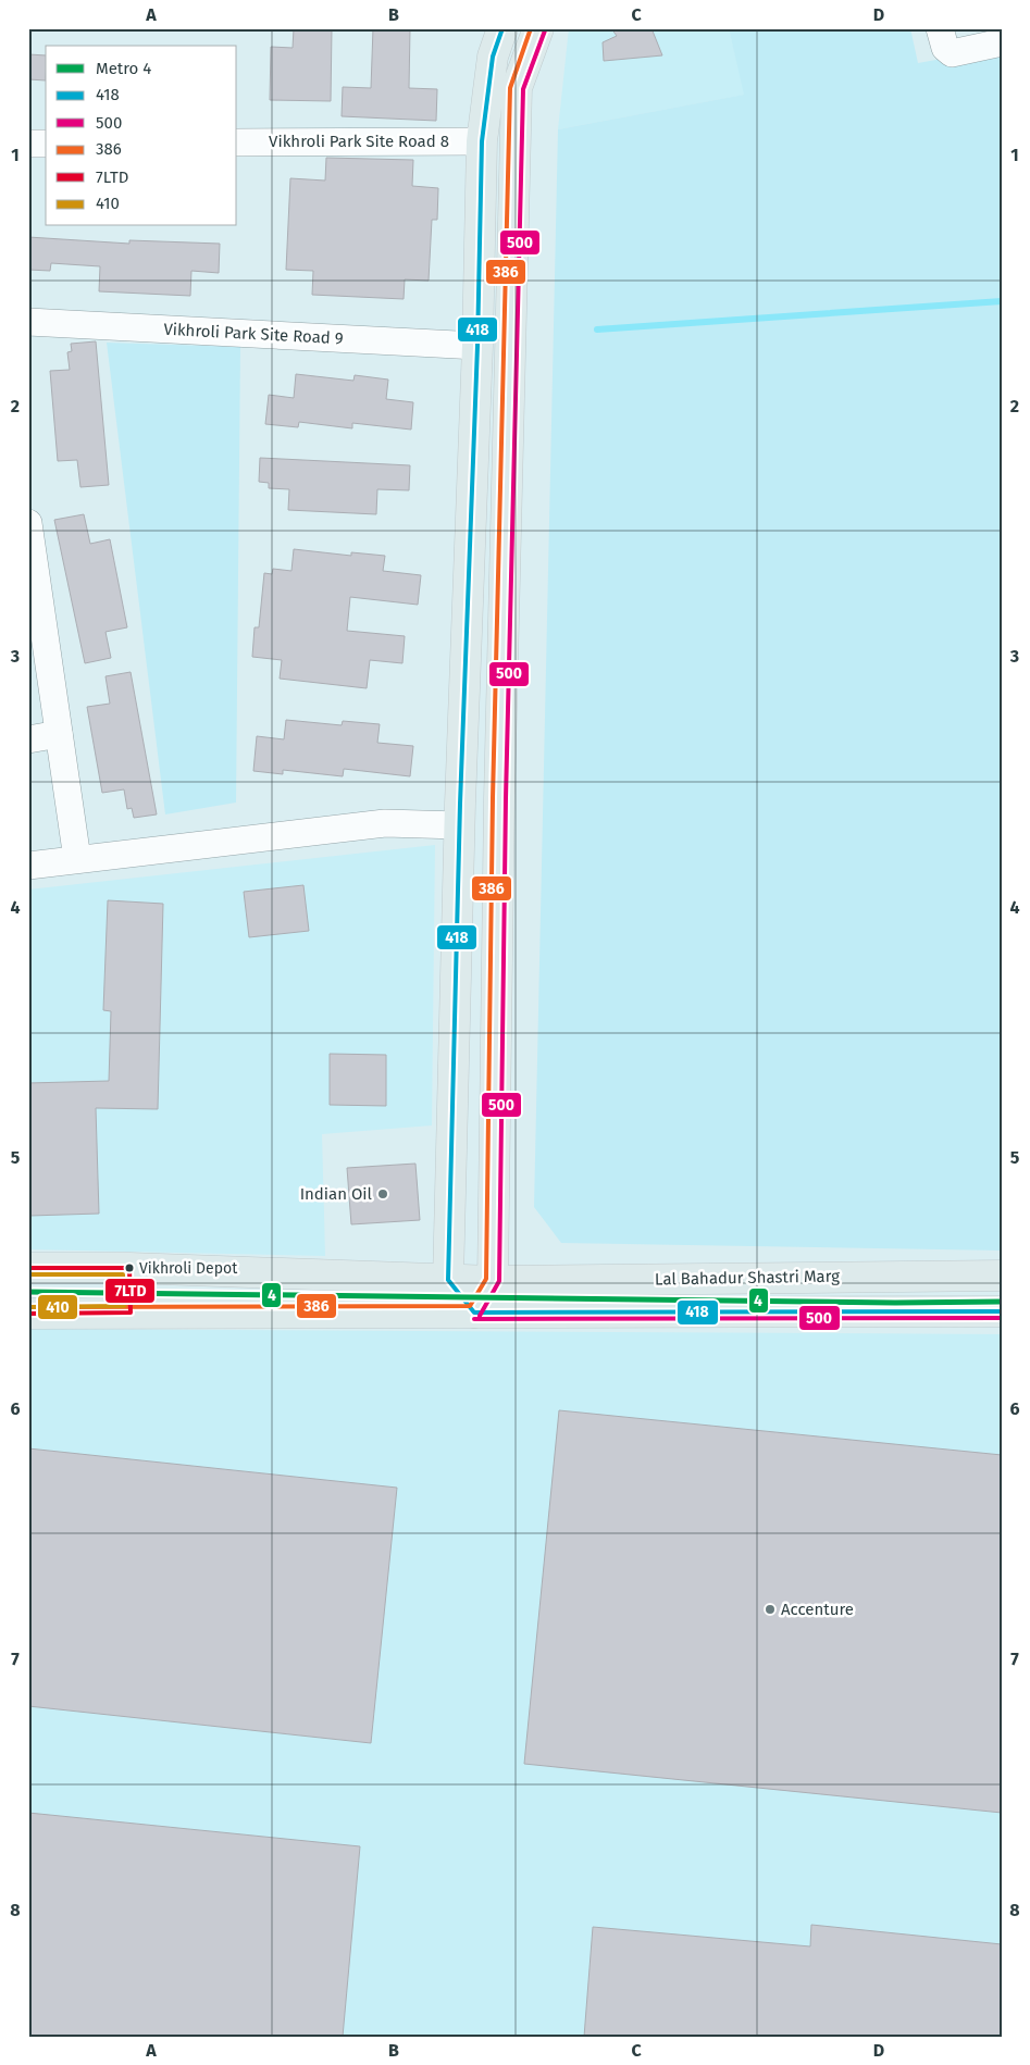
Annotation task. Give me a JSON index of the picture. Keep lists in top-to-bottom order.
{
  "streets": {
    "main road": ["Lal Bahadur Shastri Marg"],
    "street": ["Vikhroli Park Site Road 8", "Vikhroli Park Site Road 9"]
  },
  "places": ["Indian Oil", "Vikhroli Depot", "Accenture"],
  "lines": [
    "transit line 418",
    "transit line 386",
    "transit line 500",
    "transit line 7LTD",
    "transit line 410",
    "metro line 4"
  ],
  "legend": [
    "Metro 4",
    "418",
    "500",
    "386",
    "7LTD",
    "410"
  ],
  "grid": {
    "columns": [
      "A",
      "B",
      "C",
      "D"
    ],
    "rows": [
      "1",
      "2",
      "3",
      "4",
      "5",
      "6",
      "7",
      "8"
    ]
  }
}
